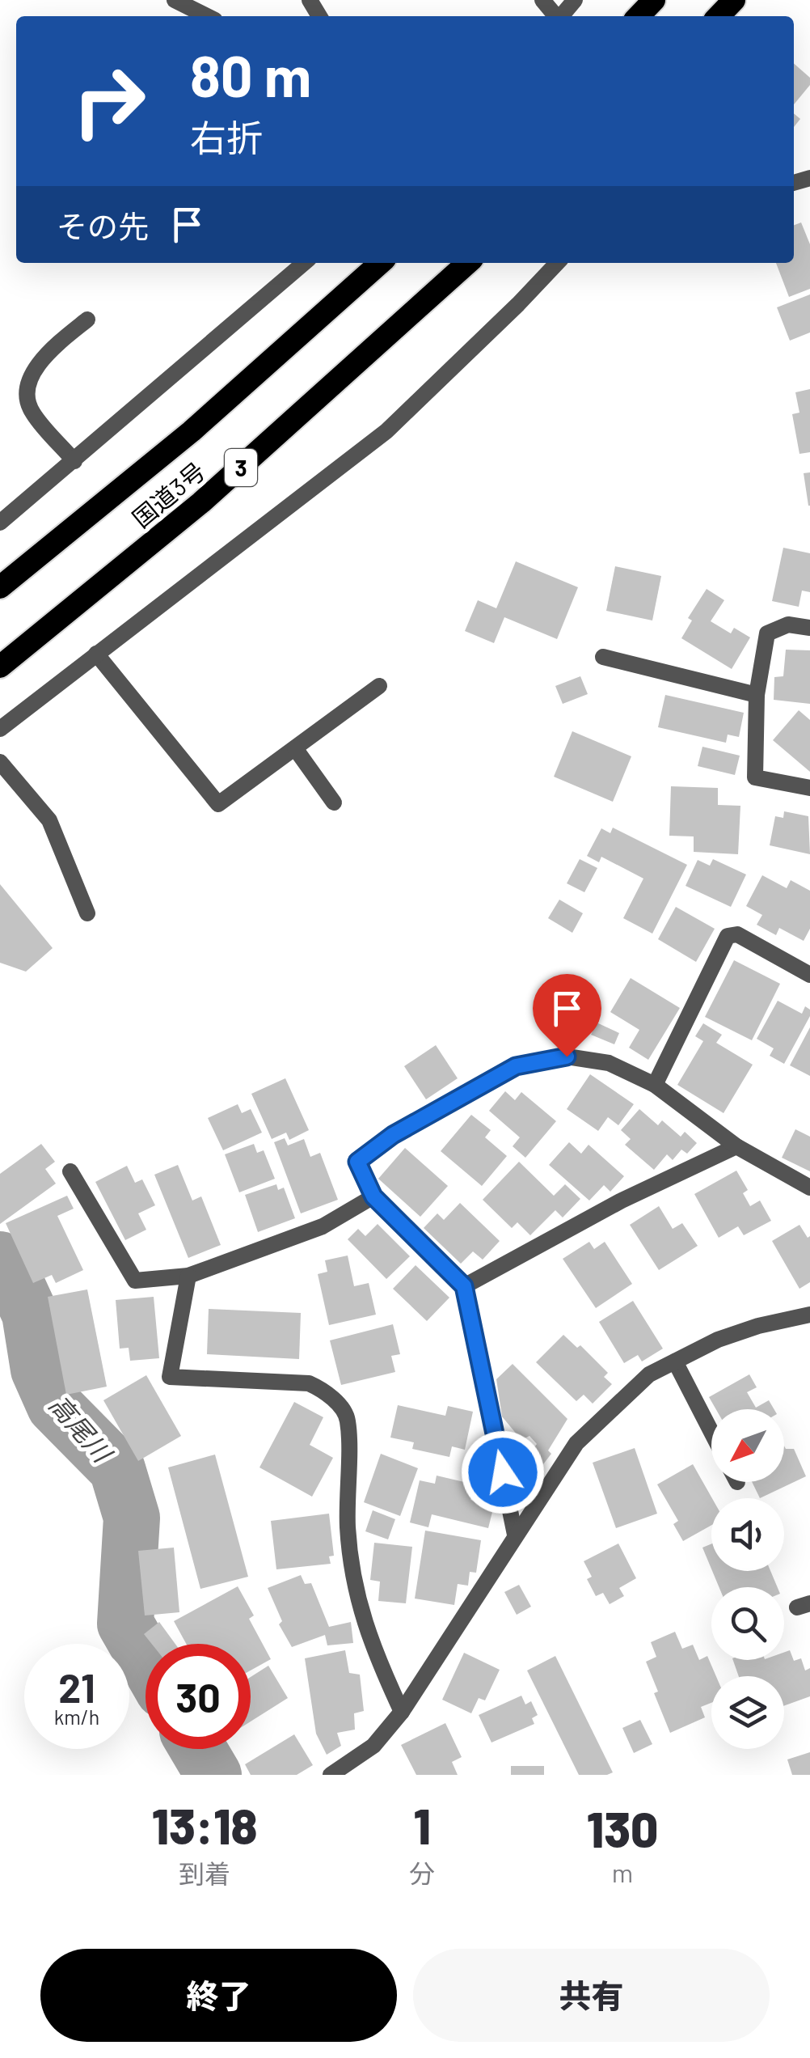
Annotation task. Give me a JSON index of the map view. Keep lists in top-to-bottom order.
{
  "streets": {
    "highway": ["3", "国道3号"]
  },
  "water": ["高尾川"],
  "north": "bottom left",
  "page": {
    "turn": ["80 m", "右折"],
    "then": "その先",
    "speed": "21 km/h",
    "limit": "30",
    "eta": [
      "13:18",
      "到着",
      "1",
      "分",
      "130",
      "m"
    ],
    "buttons": ["終了", "共有"]
  }
}
